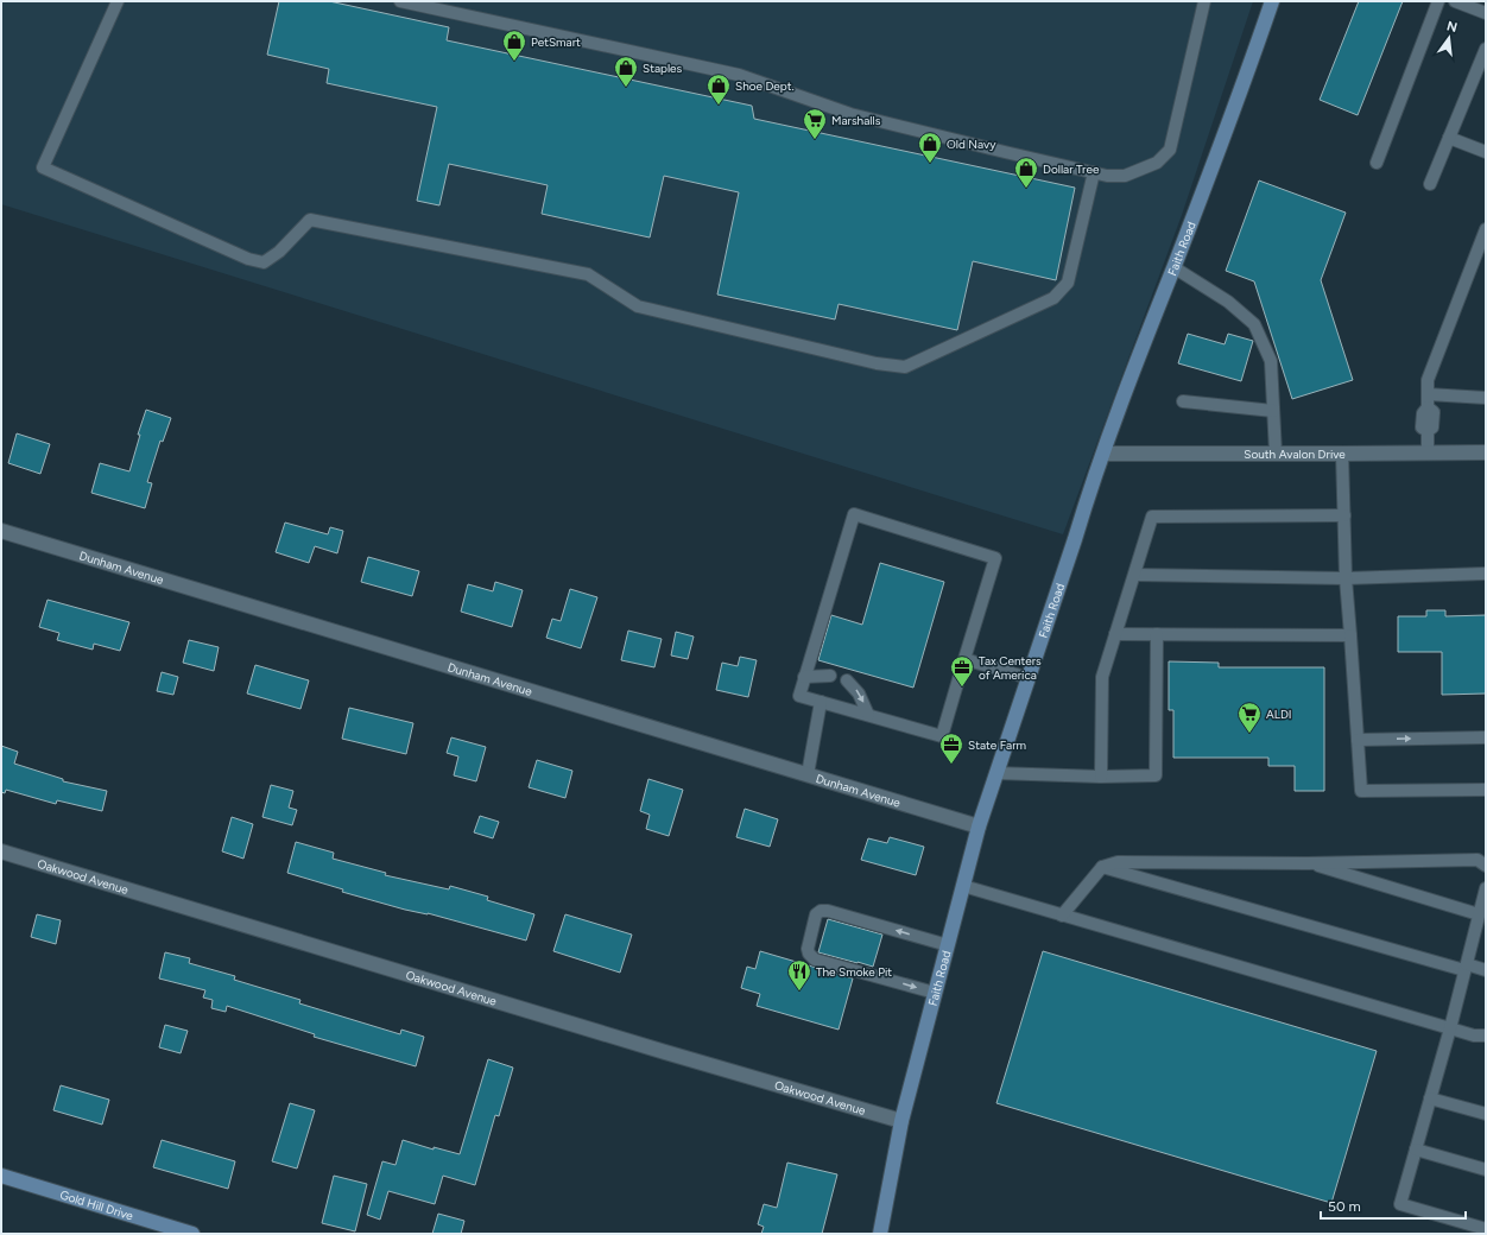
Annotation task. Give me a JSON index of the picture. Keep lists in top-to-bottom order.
{
  "streets": {
    "main road": ["Faith Road", "Gold Hill Drive"],
    "street": ["South Avalon Drive", "Dunham Avenue", "Oakwood Avenue"]
  },
  "crossings": [
    ["Faith Road", "South Avalon Drive"],
    ["Faith Road", "Dunham Avenue"],
    ["Faith Road", "Oakwood Avenue"]
  ],
  "places": {
    "shop": [
      "PetSmart",
      "Staples",
      "Shoe Dept.",
      "Old Navy",
      "Dollar Tree"
    ],
    "supermarket": ["Marshalls", "ALDI"],
    "office": ["Tax Centers of America", "State Farm"],
    "restaurant": ["The Smoke Pit"]
  },
  "scale_bar": "50 m",
  "north": "top"
}
